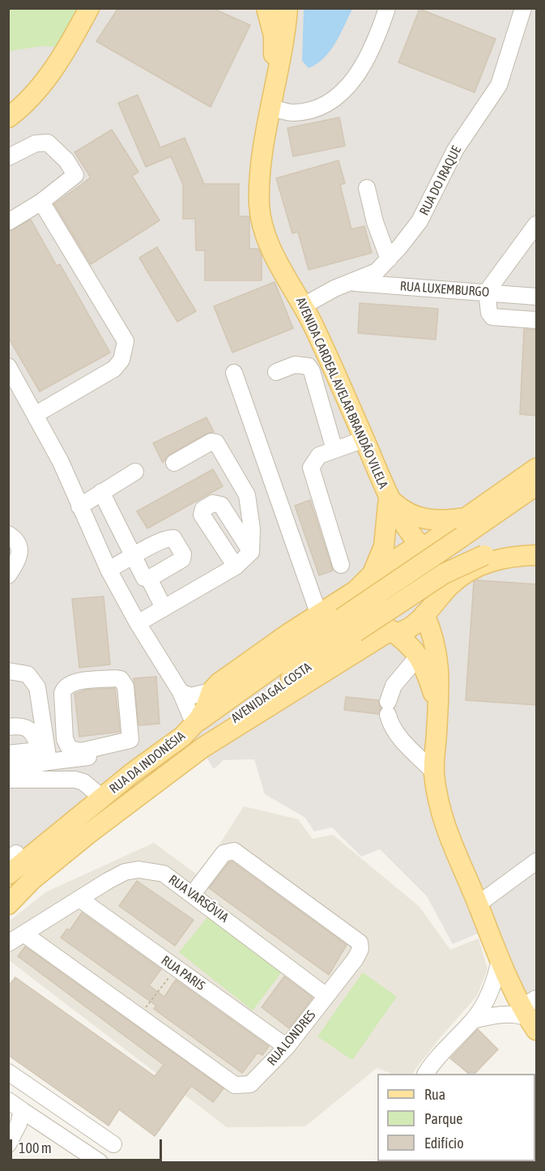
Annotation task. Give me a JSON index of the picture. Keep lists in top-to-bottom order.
{
  "streets": {
    "main road": ["AVENIDA CARDEAL AVELAR BRANDÃO VILELA", "AVENIDA GAL COSTA", "RUA DA INDONÉSIA"],
    "street": [
      "RUA DO IRAQUE",
      "RUA LUXEMBURGO",
      "RUA VARSŌVIA",
      "RUA PARIS",
      "RUA LONDRES"
    ]
  },
  "crossings": [
    ["RUA DO IRAQUE", "RUA LUXEMBURGO"],
    ["RUA DO IRAQUE", "AVENIDA CARDEAL AVELAR BRANDÃO VILELA"],
    ["AVENIDA CARDEAL AVELAR BRANDÃO VILELA", "AVENIDA GAL COSTA"],
    ["AVENIDA CARDEAL AVELAR BRANDÃO VILELA", "RUA DA INDONÉSIA"],
    ["AVENIDA GAL COSTA", "RUA DA INDONÉSIA"],
    ["RUA VARSŌVIA", "RUA PARIS"],
    ["RUA VARSŌVIA", "RUA LONDRES"],
    ["RUA PARIS", "RUA LONDRES"]
  ],
  "legend": ["Rua", "Parque", "Edifício"],
  "scale_bar": "100 m"
}
